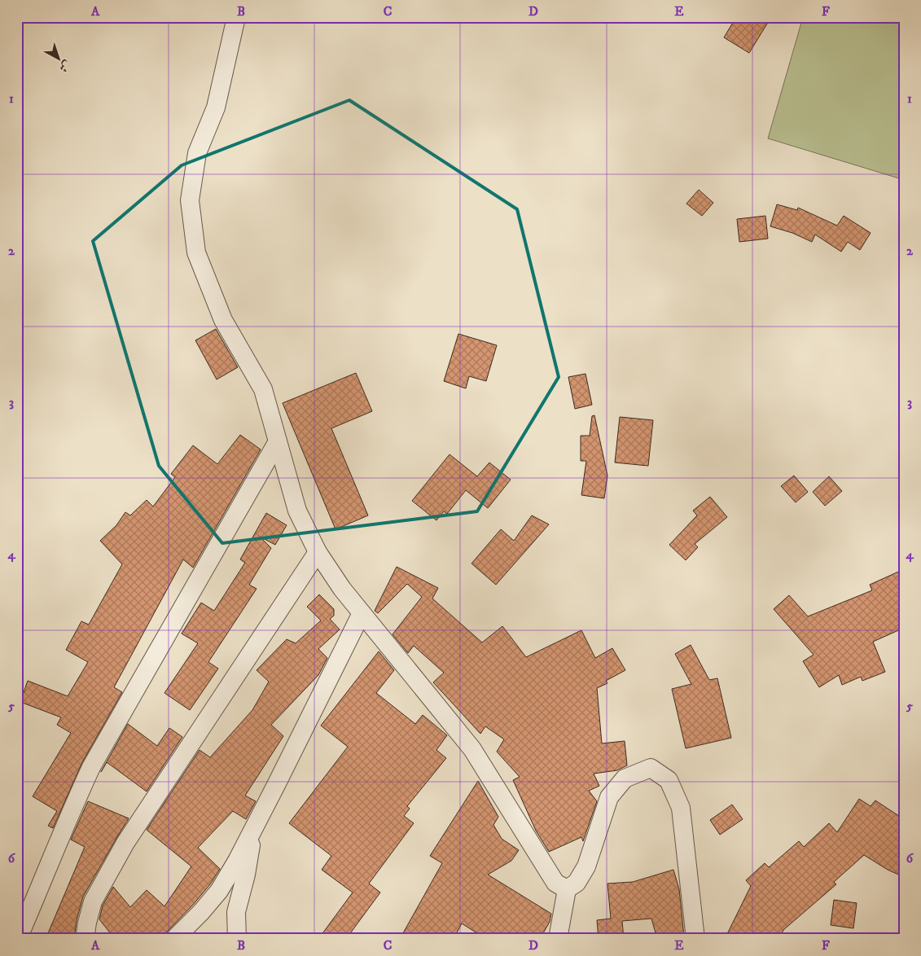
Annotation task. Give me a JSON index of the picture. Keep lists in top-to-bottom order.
{
  "north": "bottom right",
  "grid": {
    "columns": [
      "A",
      "B",
      "C",
      "D",
      "E",
      "F"
    ],
    "rows": [
      "1",
      "2",
      "3",
      "4",
      "5",
      "6"
    ]
  }
}
